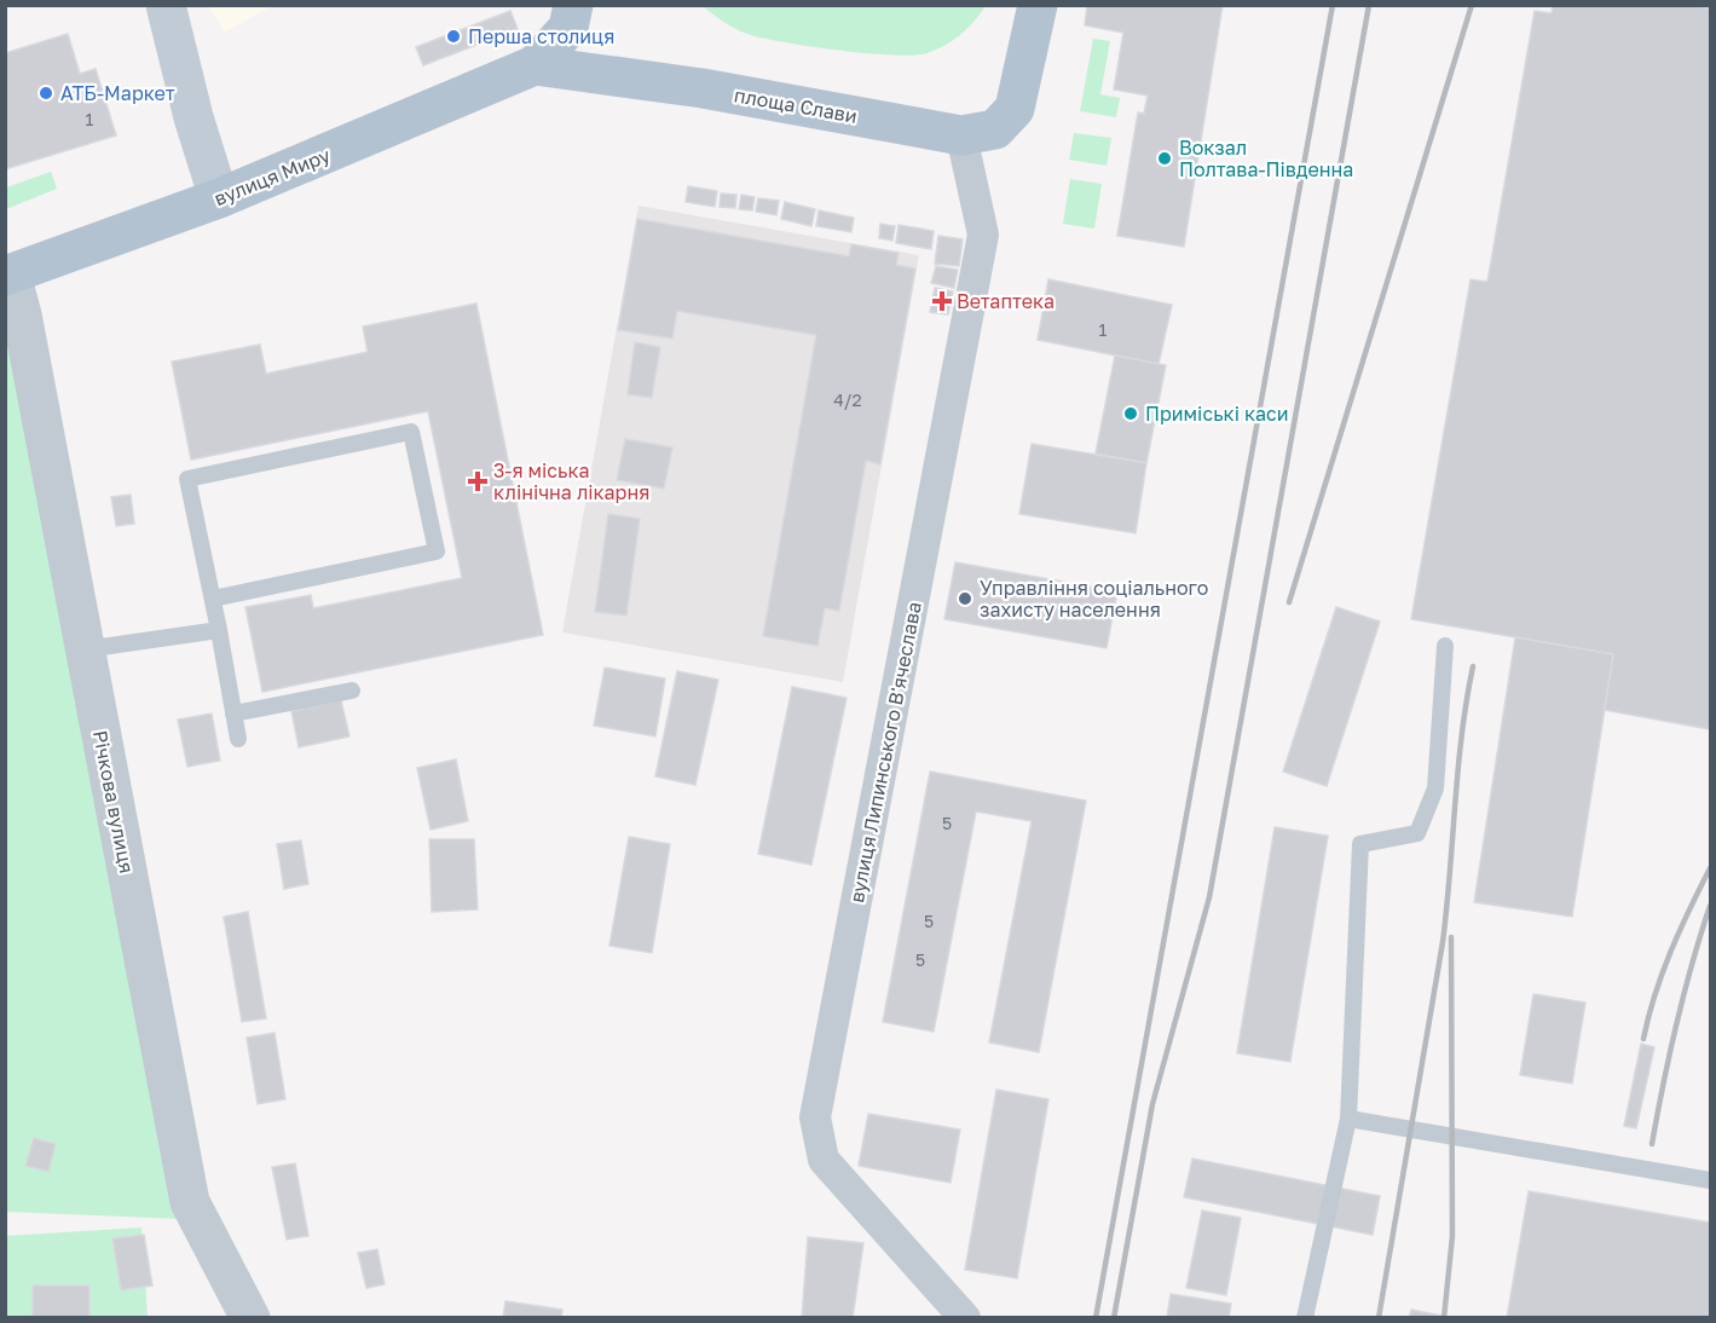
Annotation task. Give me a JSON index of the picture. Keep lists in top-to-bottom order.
{
  "streets": {
    "main road": ["площа Слави", "вулиця Миру"],
    "street": ["вулиця Липинського В'ячеслава", "Річкова вулиця"]
  },
  "crossings": [
    ["площа Слави", "вулиця Миру"],
    ["площа Слави", "вулиця Липинського В'ячеслава"],
    ["вулиця Миру", "Річкова вулиця"]
  ],
  "places": {
    "other": [
      "Перша столиця",
      "АТБ-Маркет",
      "Вокзал Полтава-Південна",
      "Приміські каси",
      "Управління соціального захисту населення"
    ],
    "health": ["Ветаптека", "3-я міська клінічна лікарня"]
  },
  "house_numbers": [
    "1",
    "1",
    "4/2",
    "5",
    "5",
    "5"
  ]
}
